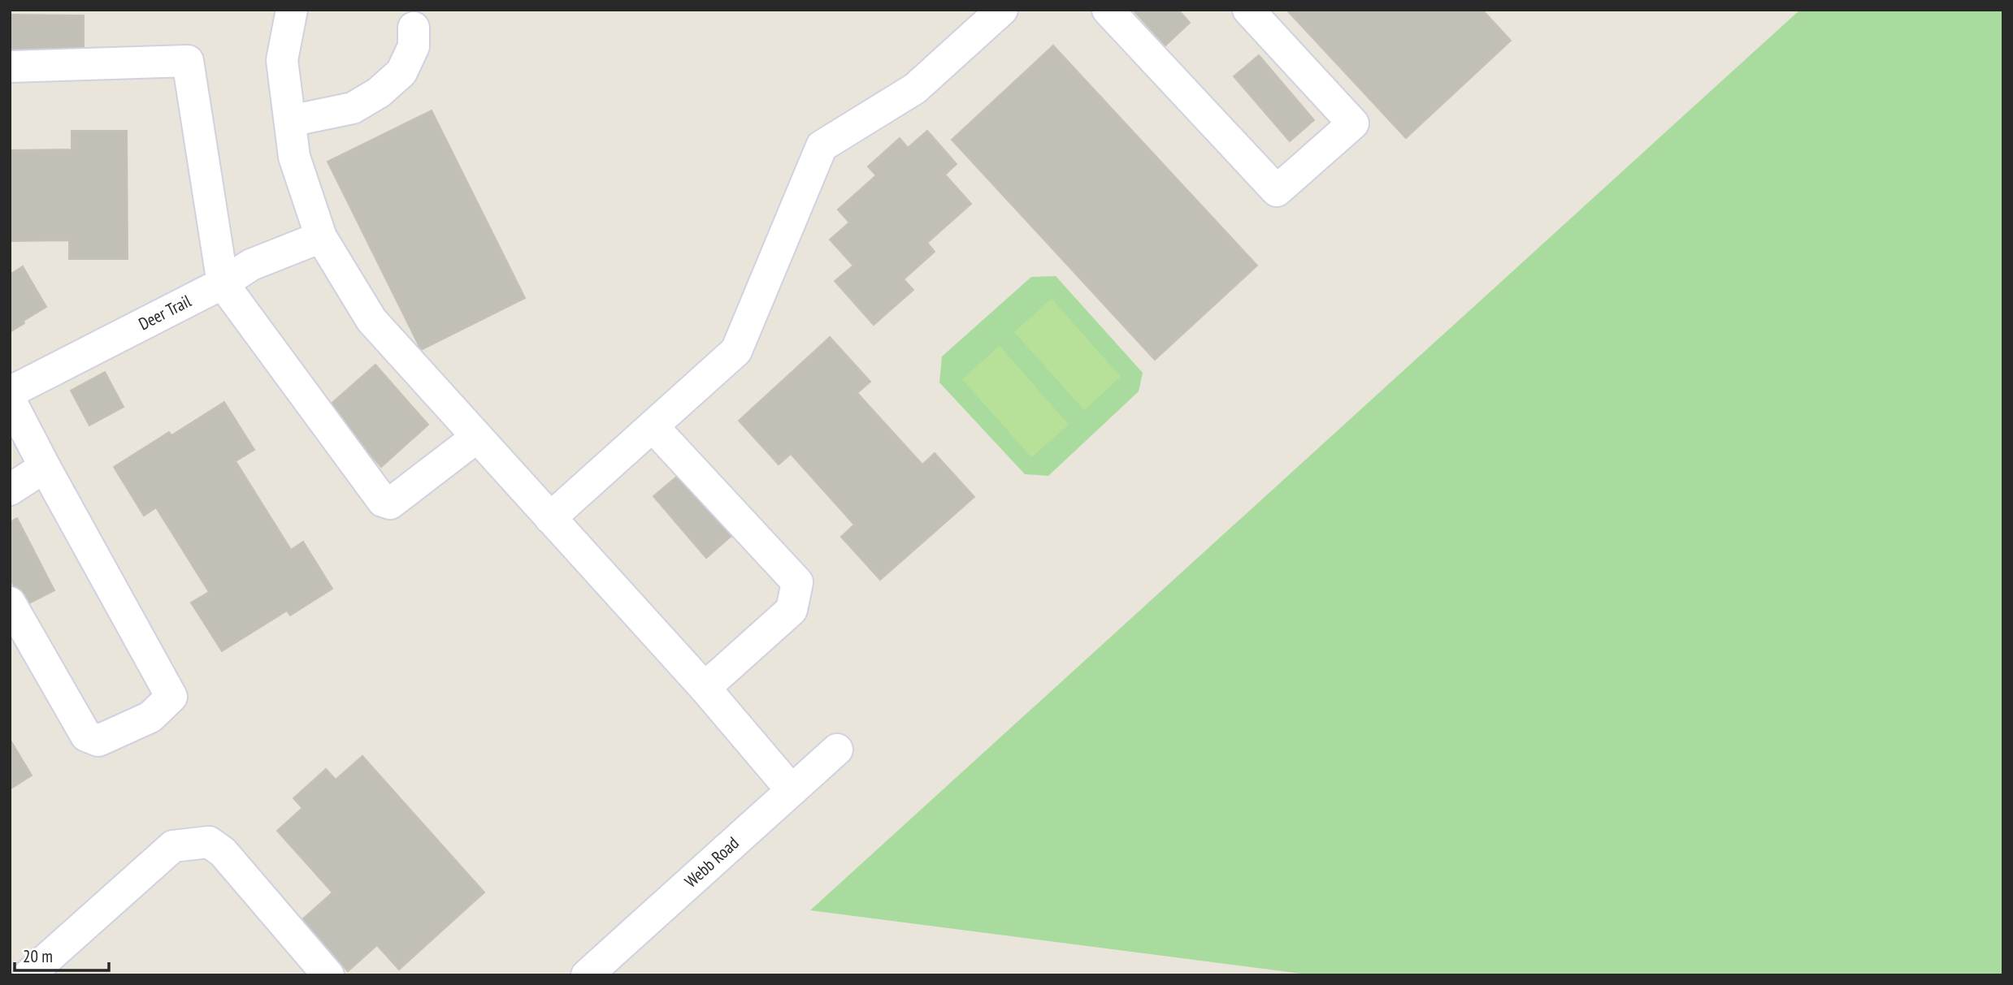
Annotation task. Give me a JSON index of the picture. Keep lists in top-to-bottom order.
{
  "streets": {
    "street": ["Deer Trail", "Webb Road"]
  },
  "scale_bar": "20 m"
}
